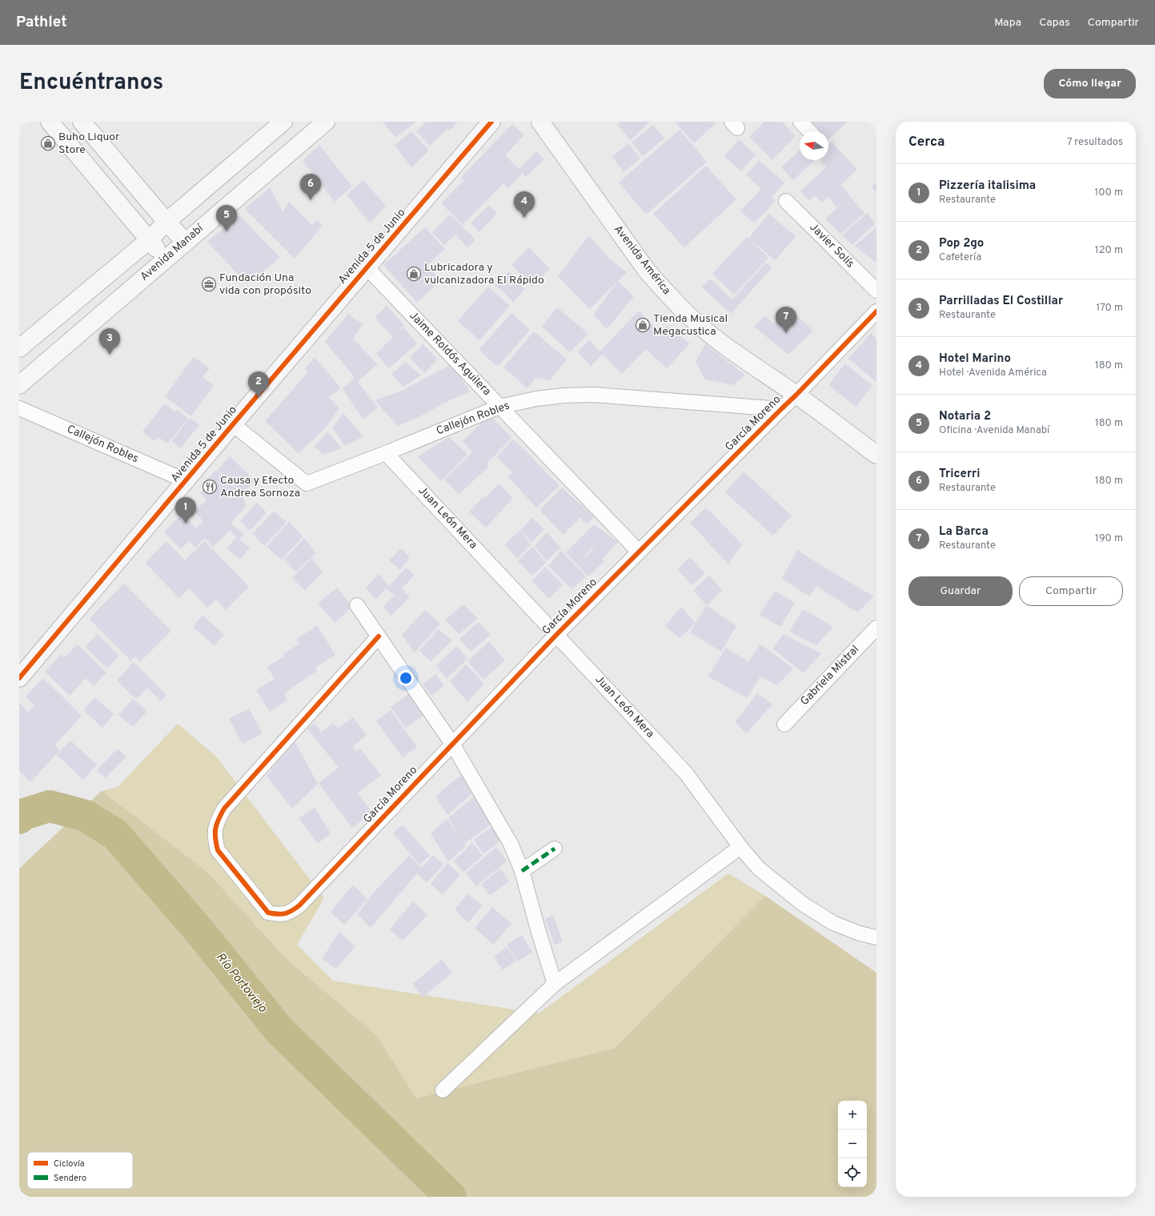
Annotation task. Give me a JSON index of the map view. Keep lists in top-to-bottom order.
{
  "streets": {
    "street": [
      "Javier Solís",
      "Avenida 5 de Junio",
      "Avenida Manabí",
      "Avenida América",
      "Jaime Roldós Aguilera",
      "Callejón Robles",
      "García Moreno",
      "Juan León Mera",
      "Gabriela Mistral"
    ]
  },
  "crossings": [
    ["Avenida 5 de Junio", "Jaime Roldós Aguilera"],
    ["Avenida 5 de Junio", "Callejón Robles"],
    ["Avenida América", "García Moreno"],
    ["Jaime Roldós Aguilera", "Callejón Robles"],
    ["Jaime Roldós Aguilera", "García Moreno"],
    ["Callejón Robles", "García Moreno"],
    ["Callejón Robles", "Juan León Mera"],
    ["García Moreno", "Juan León Mera"]
  ],
  "water": ["Río Portoviejo"],
  "places": {
    "shop": ["Buho Liquor Store", "Lubricadora y vulcanizadora El Rápido", "Tienda Musical Megacustica"],
    "office": ["Fundación Una vida con propósito"],
    "restaurant": ["Causa y Efecto Andrea Sornoza"]
  },
  "legend": ["Ciclovía", "Sendero"],
  "north": "left",
  "page": {
    "header": "Pathlet",
    "nav": ["Mapa", "Capas", "Compartir"],
    "title": "Encuéntranos",
    "buttons": [
      "Cómo llegar",
      ["Guardar", "Compartir"]
    ],
    "heading": ["Cerca", "7 resultados"],
    "list": [
      {
        "mark": "1",
        "name": "Pizzería italisima",
        "note": "Restaurante",
        "value": "100 m"
      },
      {
        "mark": "2",
        "name": "Pop 2go",
        "note": "Cafetería",
        "value": "120 m"
      },
      {
        "mark": "3",
        "name": "Parrilladas El Costillar",
        "note": "Restaurante",
        "value": "170 m"
      },
      {
        "mark": "4",
        "name": "Hotel Marino",
        "note": "Hotel · Avenida América",
        "value": "180 m"
      },
      {
        "mark": "5",
        "name": "Notaria 2",
        "note": "Oficina · Avenida Manabí",
        "value": "180 m"
      },
      {
        "mark": "6",
        "name": "Tricerri",
        "note": "Restaurante",
        "value": "180 m"
      },
      {
        "mark": "7",
        "name": "La Barca",
        "note": "Restaurante",
        "value": "190 m"
      }
    ],
    "pins": [
      "6",
      "4",
      "5",
      "7",
      "3",
      "2",
      "1"
    ],
    "map_buttons": ["+", "−"]
  }
}
